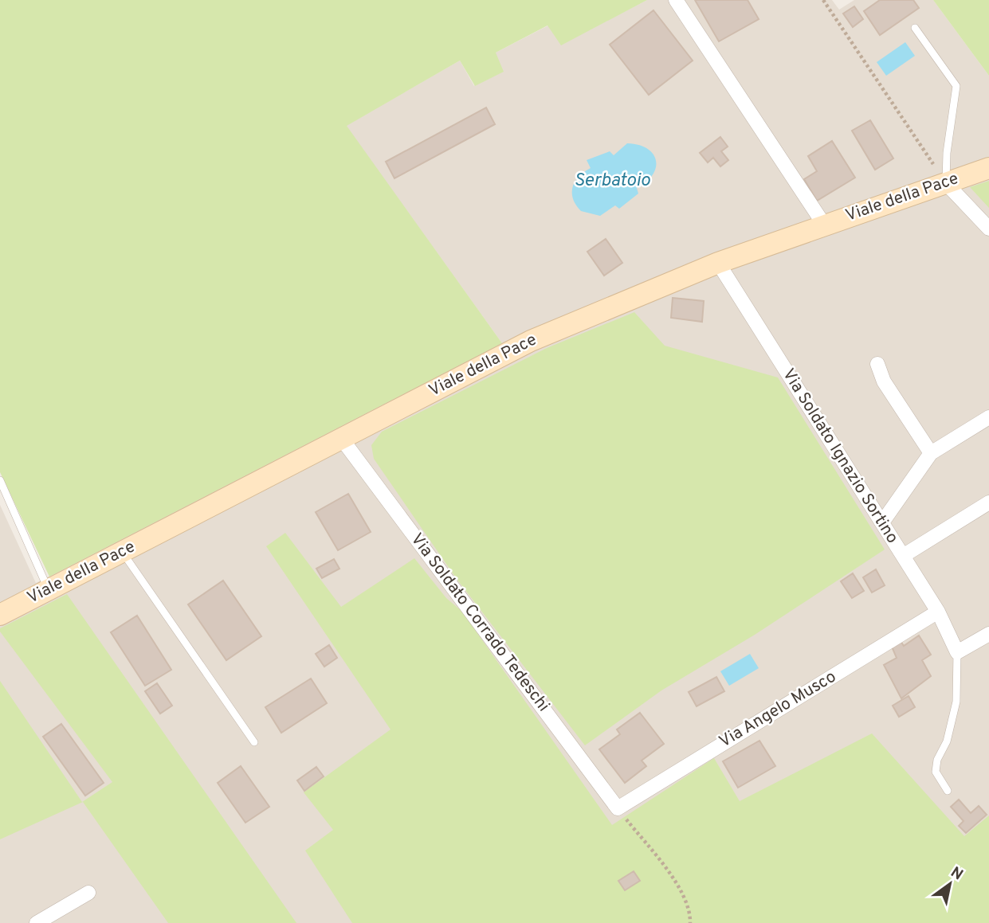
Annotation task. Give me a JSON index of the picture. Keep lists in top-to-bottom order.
{
  "streets": {
    "street": [
      "Viale della Pace",
      "Via Soldato Ignazio Sortino",
      "Via Soldato Corrado Tedeschi",
      "Via Angelo Musco"
    ]
  },
  "crossings": [
    ["Viale della Pace", "Via Soldato Ignazio Sortino"],
    ["Viale della Pace", "Via Soldato Corrado Tedeschi"],
    ["Via Soldato Ignazio Sortino", "Via Angelo Musco"],
    ["Via Soldato Corrado Tedeschi", "Via Angelo Musco"]
  ],
  "water": ["Serbatoio"],
  "north": "top right"
}
